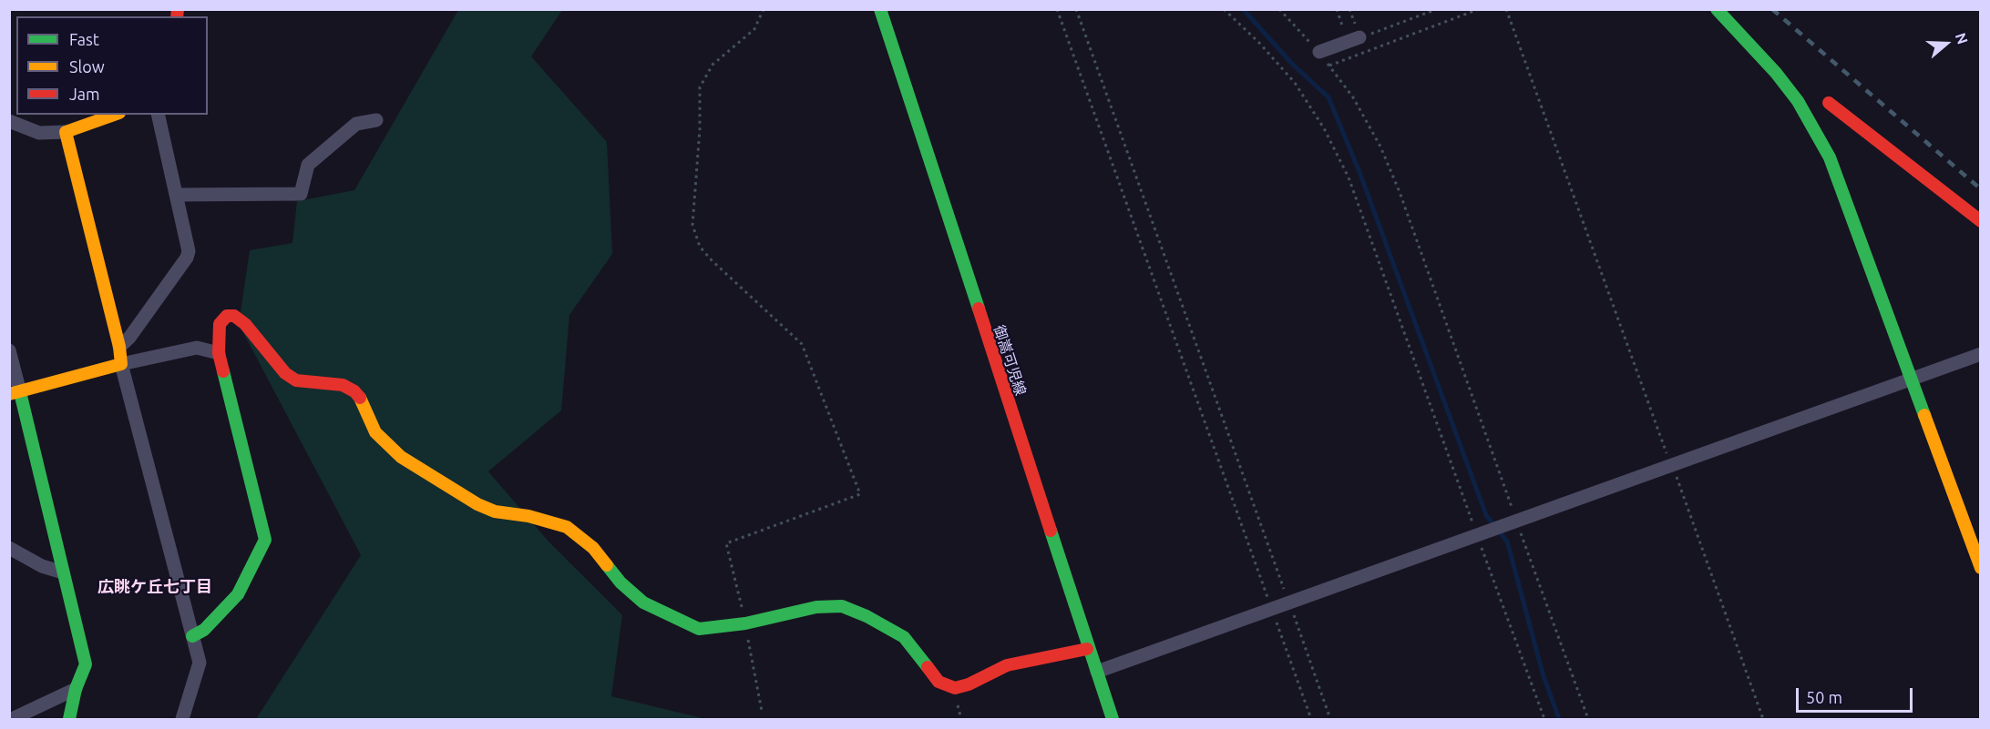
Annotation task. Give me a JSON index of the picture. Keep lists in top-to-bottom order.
{
  "streets": {
    "street": ["御嵩可児線"]
  },
  "districts": ["広眺ケ丘七丁目"],
  "legend": ["Fast", "Slow", "Jam"],
  "scale_bar": "50 m",
  "north": "right"
}
